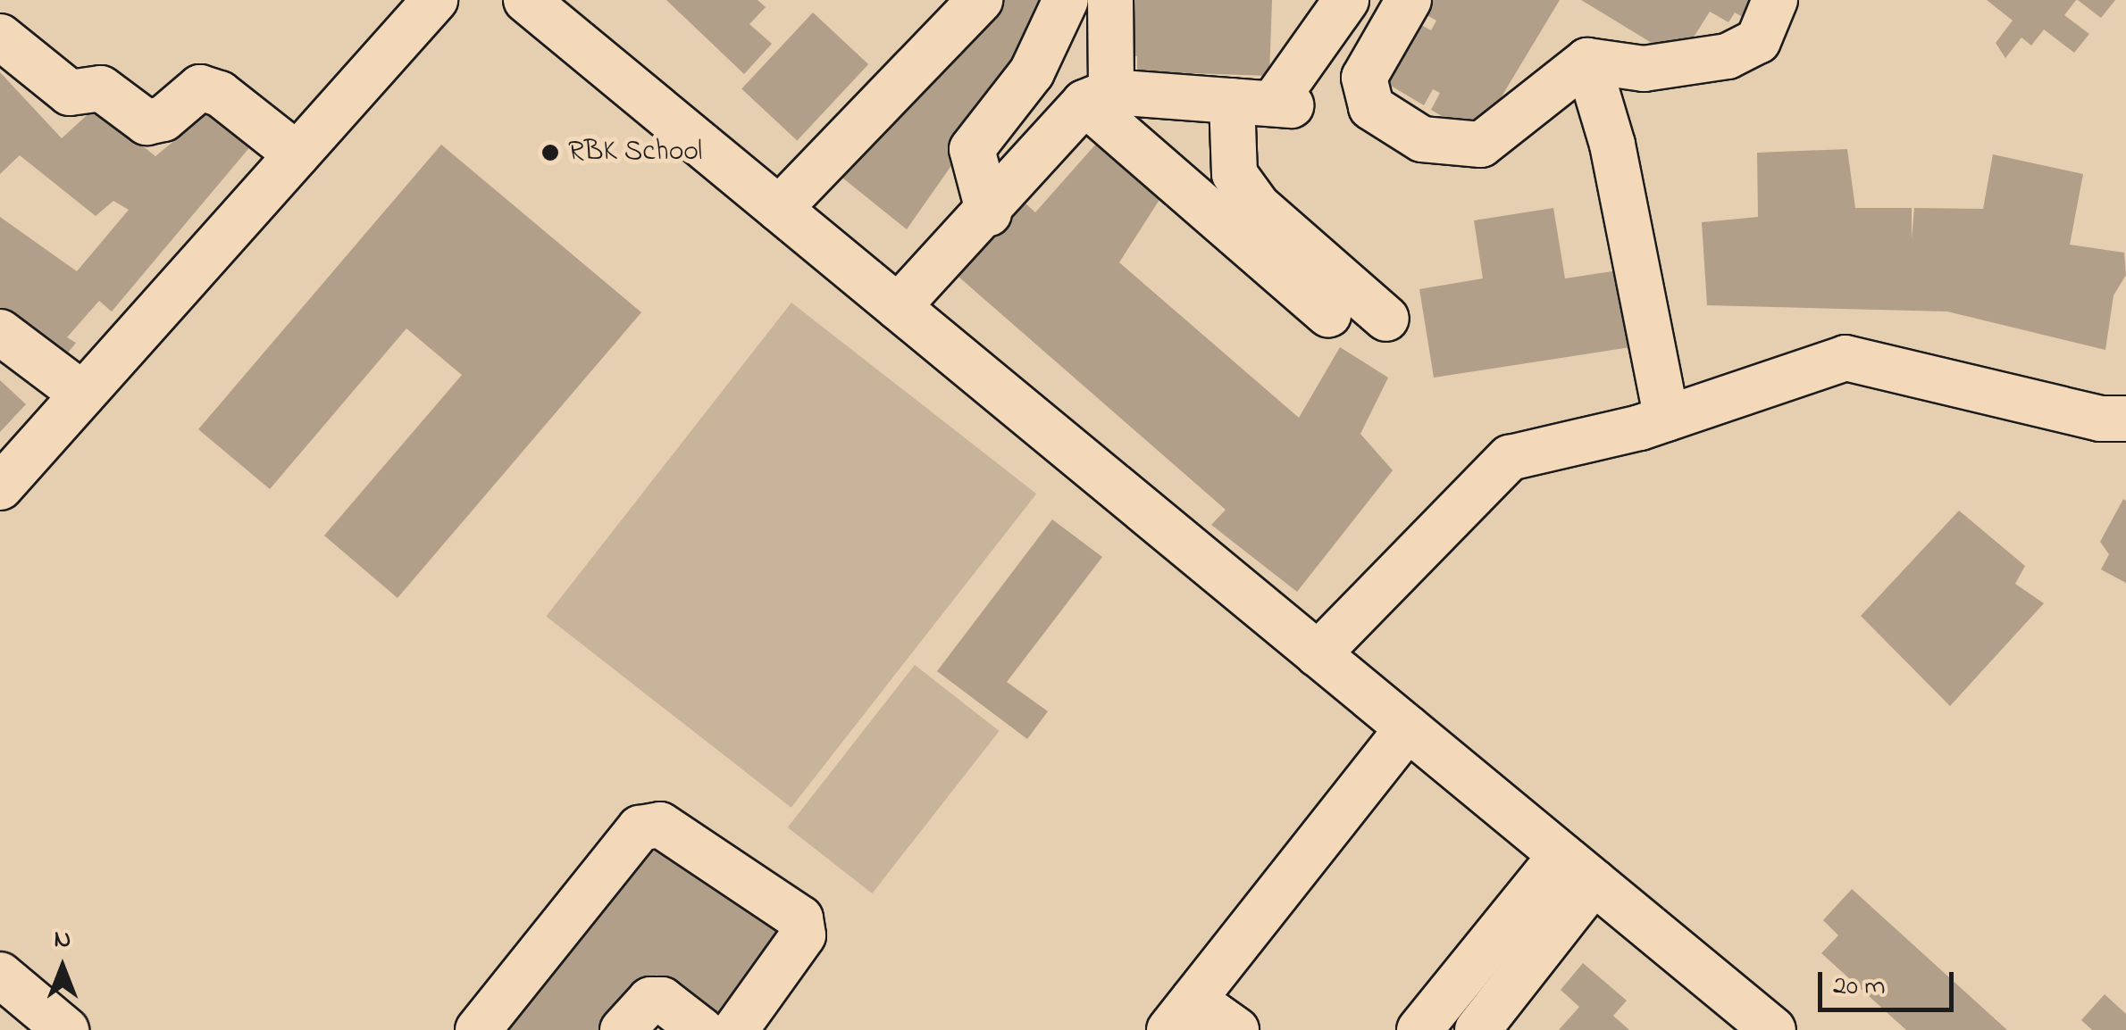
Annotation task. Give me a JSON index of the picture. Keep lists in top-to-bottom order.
{
  "places": ["RBK School"],
  "scale_bar": "20 m",
  "north": "top"
}
